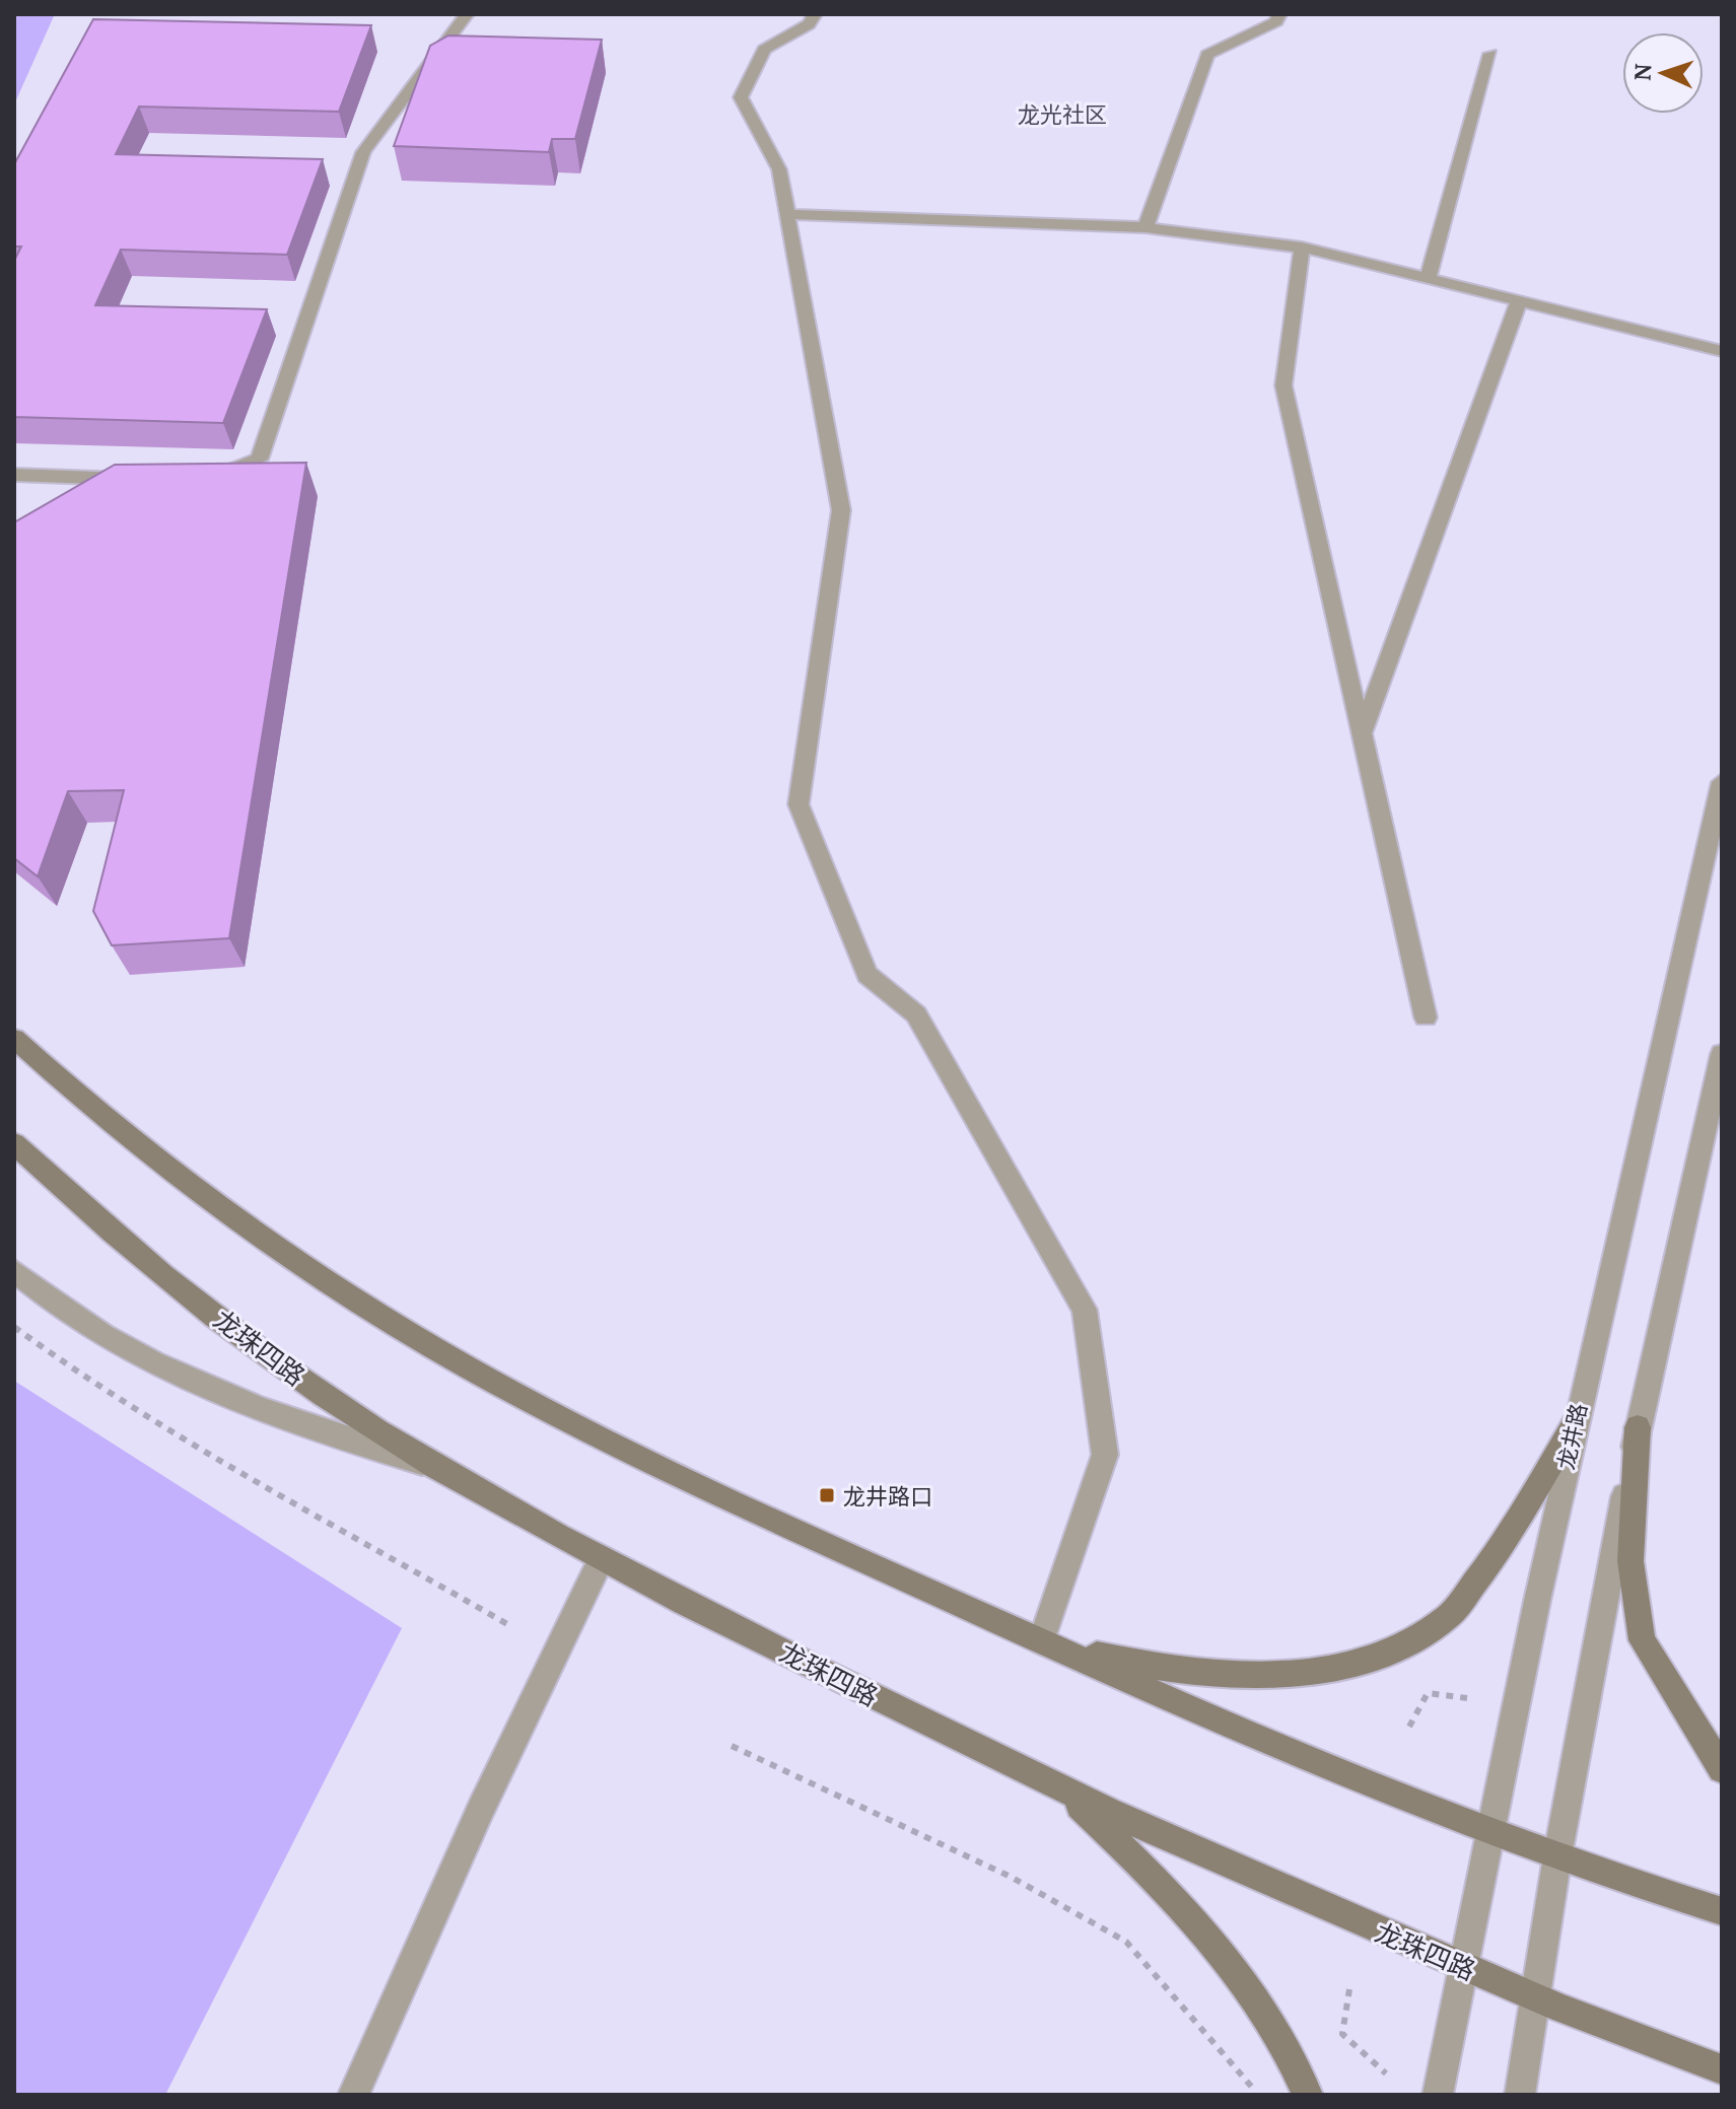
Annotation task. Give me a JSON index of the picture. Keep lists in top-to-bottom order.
{
  "streets": {
    "main road": ["龙珠四路"],
    "street": ["龙井路"]
  },
  "crossings": [
    ["龙珠四路", "龙井路"]
  ],
  "districts": ["龙光社区"],
  "places": {
    "transit": ["龙井路口"]
  },
  "north": "left"
}
